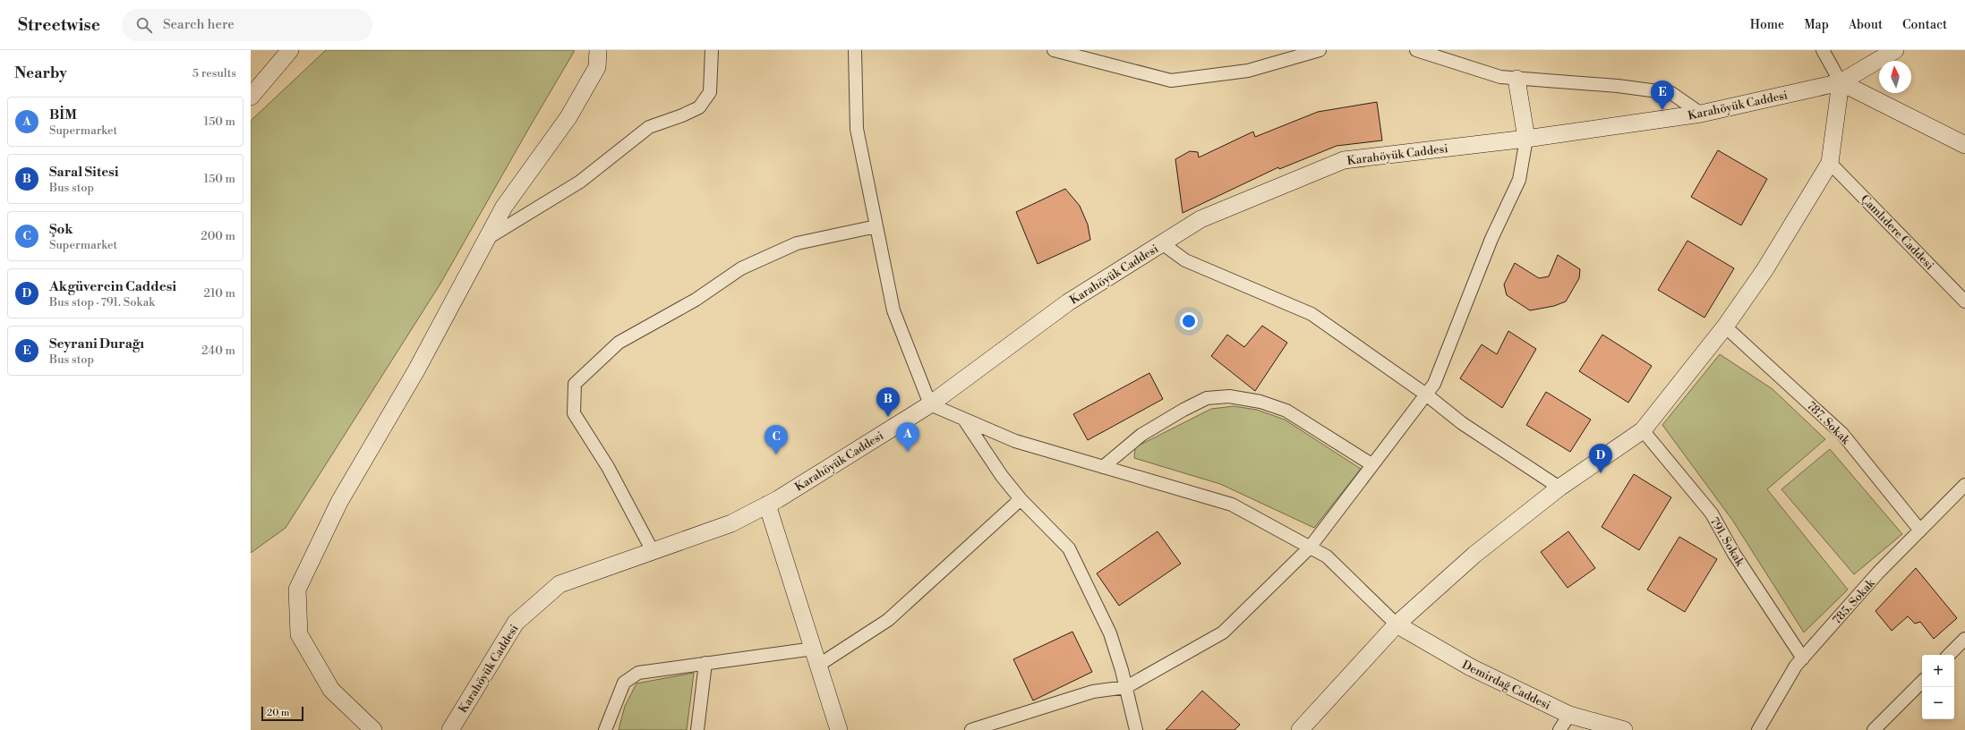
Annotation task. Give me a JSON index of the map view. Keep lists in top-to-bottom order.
{
  "streets": {
    "street": [
      "Karahöyük Caddesi",
      "Çamlıdere Caddesi",
      "787. Sokak",
      "791. Sokak",
      "785. Sokak",
      "Demirdağ Caddesi"
    ]
  },
  "crossings": [
    ["787. Sokak", "785. Sokak"],
    ["791. Sokak", "785. Sokak"]
  ],
  "scale_bar": "20 m",
  "north": "top",
  "page": {
    "header": "Streetwise",
    "search": "Search here",
    "nav": [
      "Home",
      "Map",
      "About",
      "Contact"
    ],
    "heading": ["Nearby", "5 results"],
    "pins": [
      "E",
      "B",
      "A",
      "C",
      "D"
    ],
    "list": [
      {
        "mark": "A",
        "name": "BİM",
        "note": "Supermarket",
        "value": "150 m"
      },
      {
        "mark": "B",
        "name": "Saral Sitesi",
        "note": "Bus stop",
        "value": "150 m"
      },
      {
        "mark": "C",
        "name": "Şok",
        "note": "Supermarket",
        "value": "200 m"
      },
      {
        "mark": "D",
        "name": "Akgüvercin Caddesi",
        "note": "Bus stop · 791. Sokak",
        "value": "210 m"
      },
      {
        "mark": "E",
        "name": "Seyrani Durağı",
        "note": "Bus stop",
        "value": "240 m"
      }
    ],
    "map_buttons": ["+", "−"],
    "scale": "20 m"
  }
}
